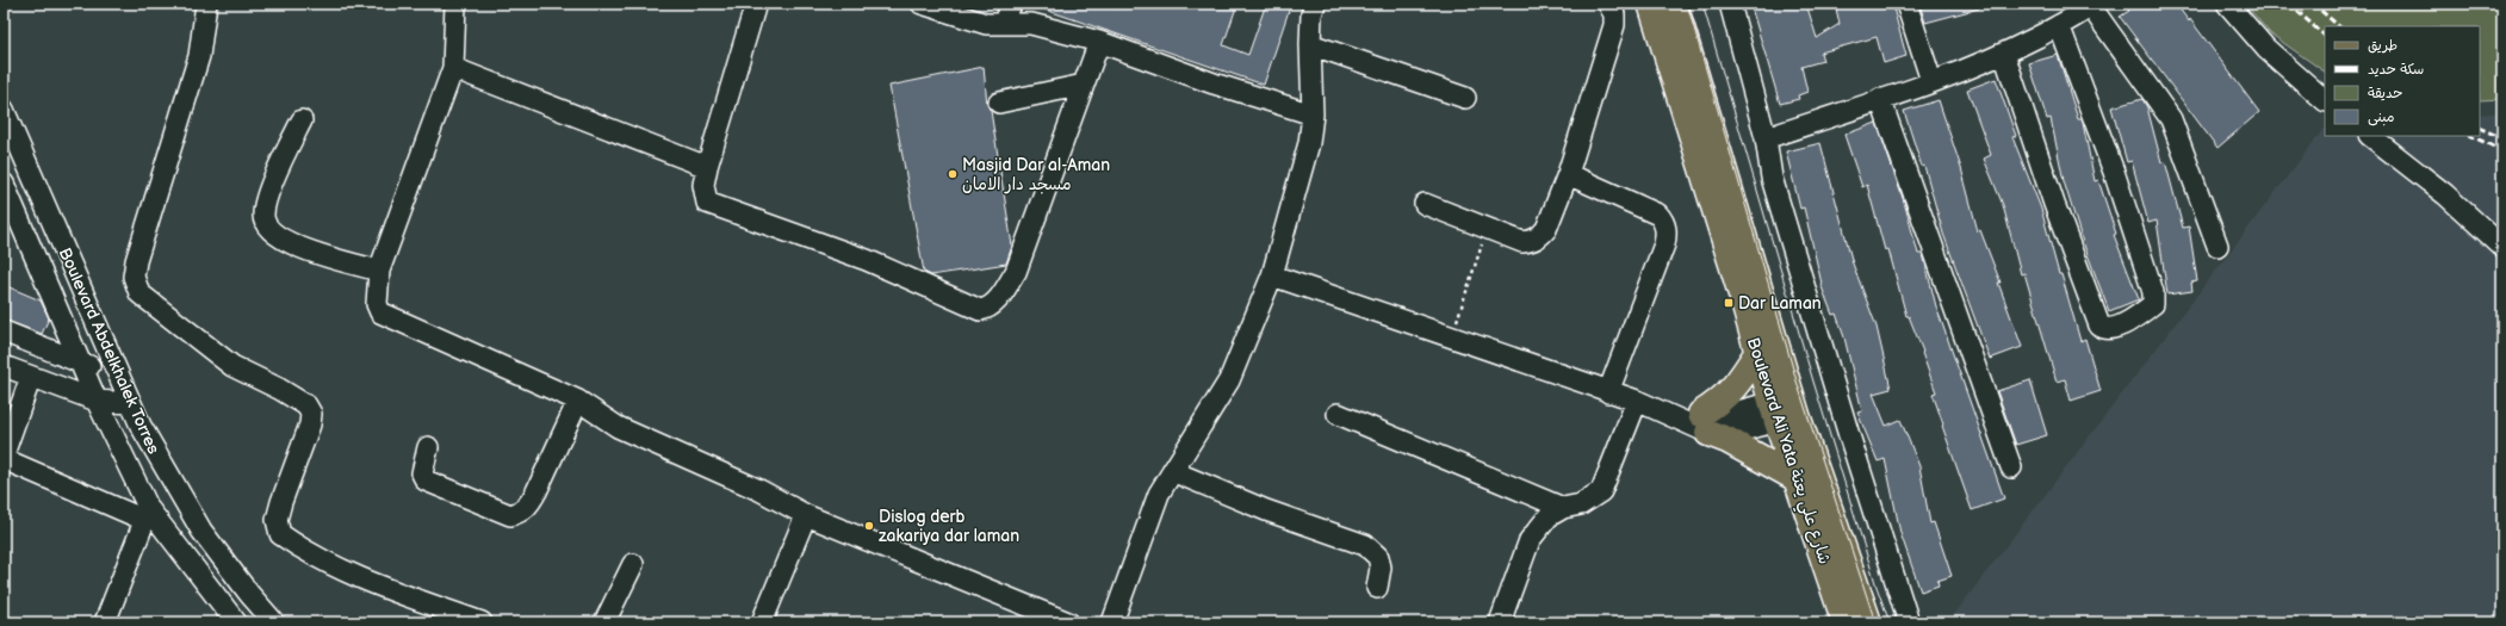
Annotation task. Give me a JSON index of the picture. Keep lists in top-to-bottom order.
{
  "streets": {
    "main road": ["Boulevard Ali Yata شارع علي يعتة"],
    "street": ["Boulevard Abdelkhalek Torres"]
  },
  "places": {
    "other": ["Masjid Dar al-Aman مسجد دار الامان", "Dislog derb zakariya dar laman"],
    "transit": ["Dar Laman"]
  },
  "legend": [
    "طريق",
    "سكة حديد",
    "حديقة",
    "مبنى"
  ]
}
